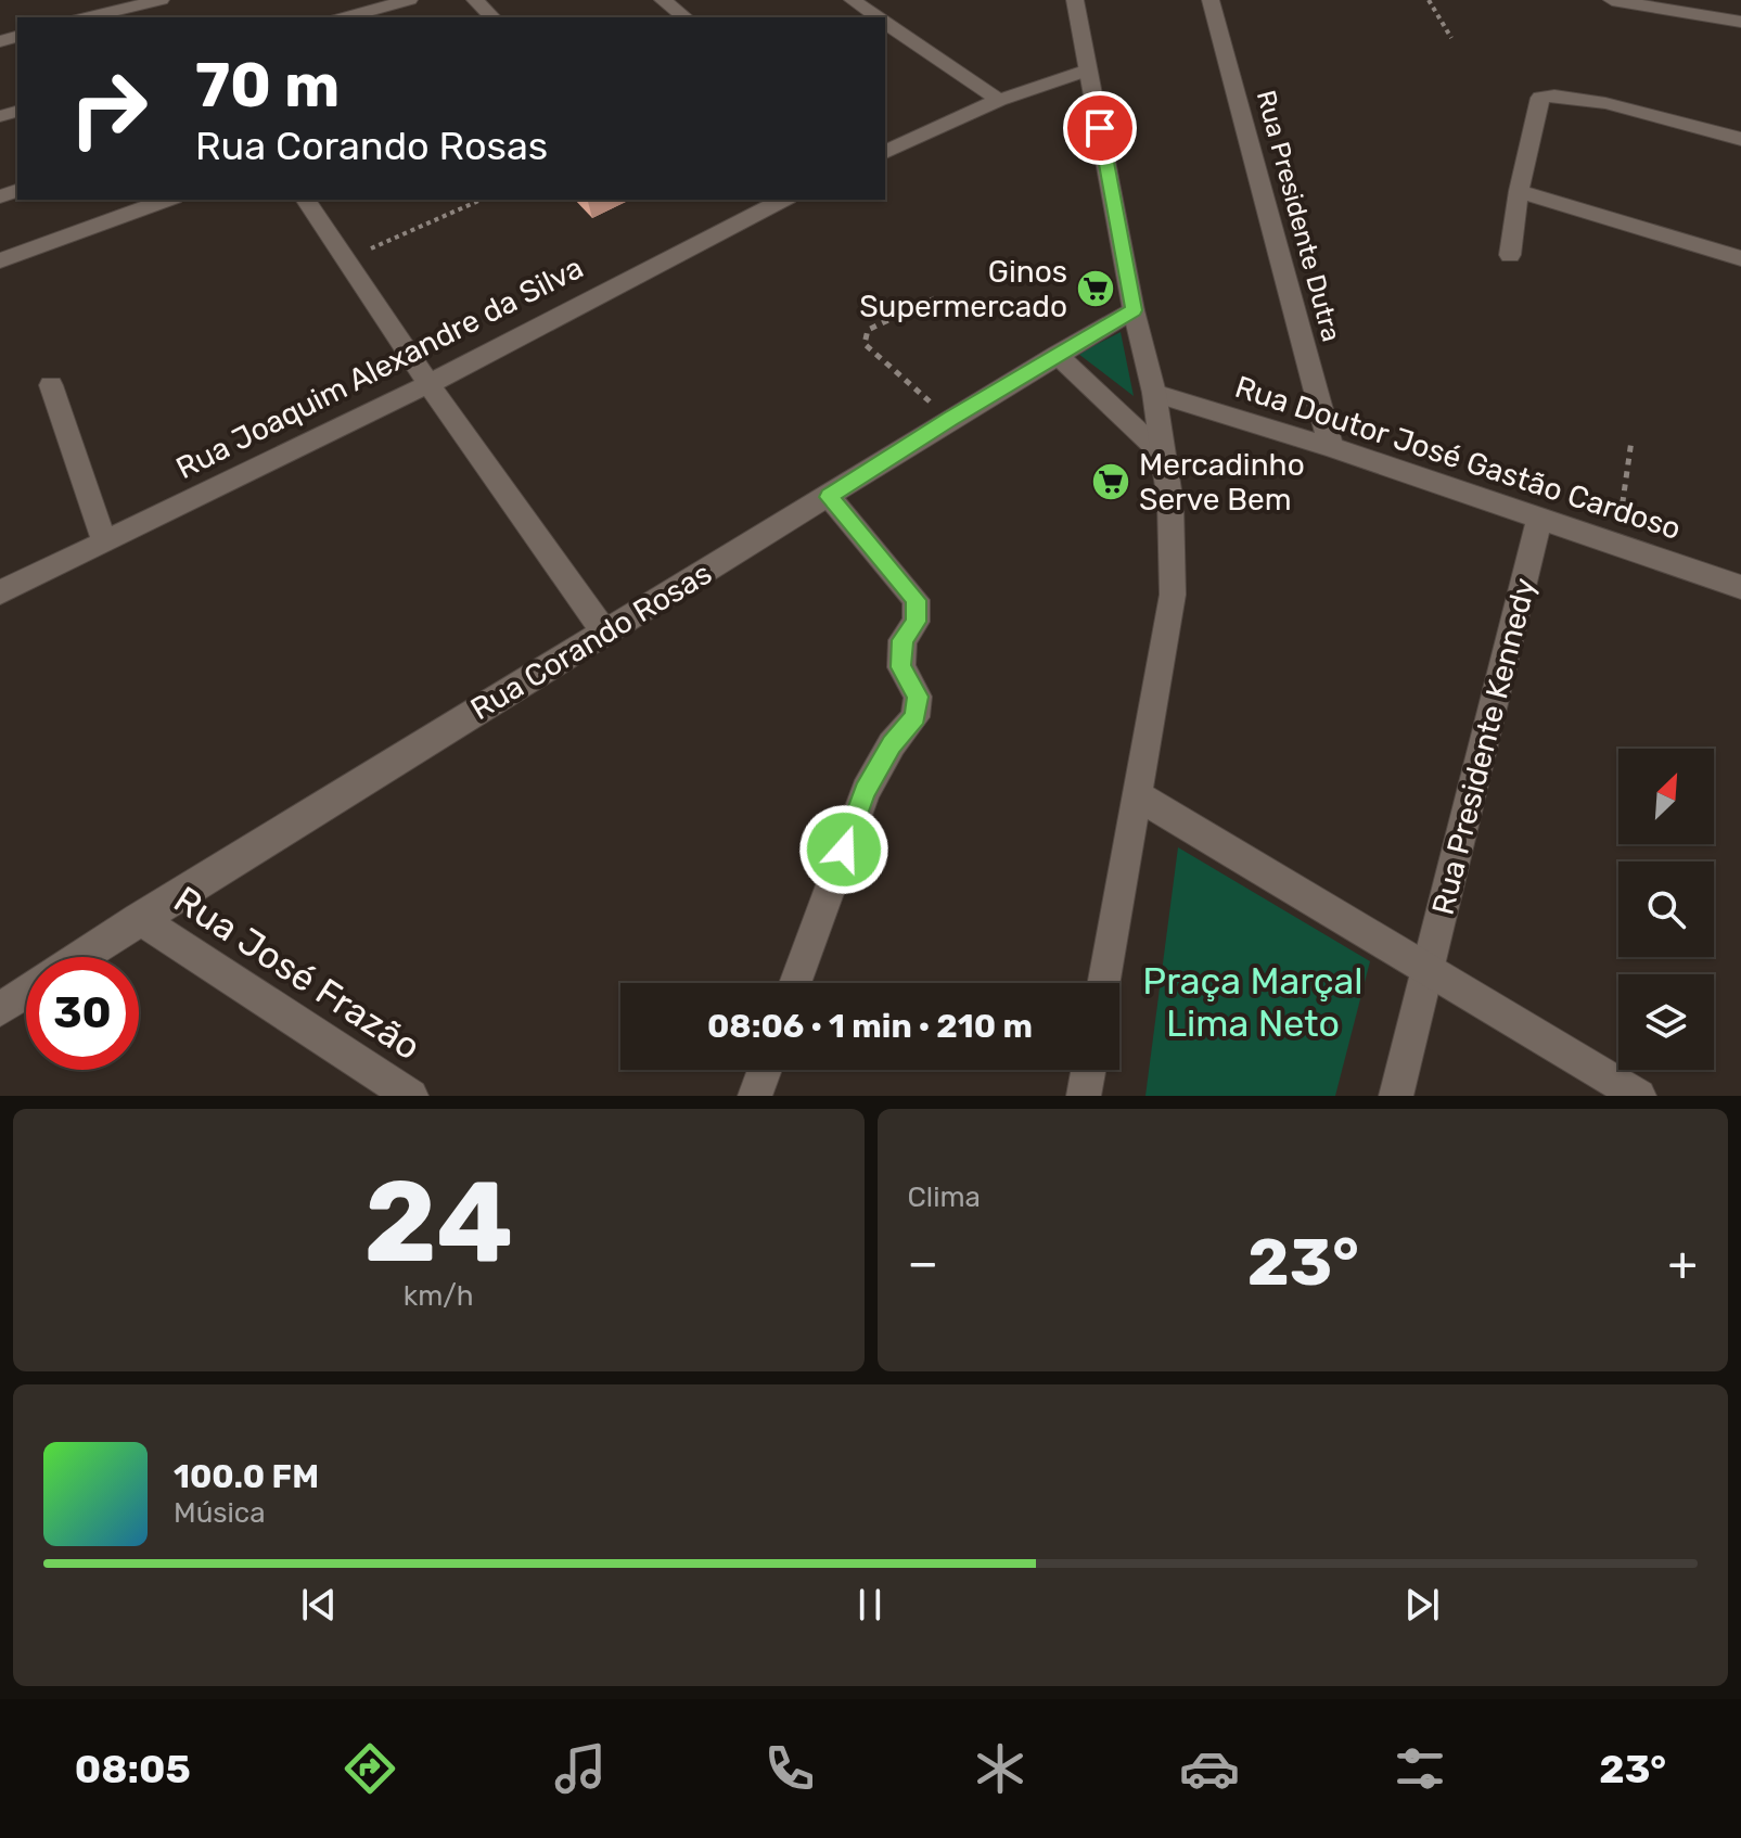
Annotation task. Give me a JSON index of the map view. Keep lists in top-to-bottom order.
{
  "streets": {
    "street": [
      "Rua Presidente Dutra",
      "Rua Joaquim Alexandre da Silva",
      "Rua Doutor José Gastão Cardoso",
      "Rua Corando Rosas",
      "Rua Presidente Kennedy",
      "Rua José Frazão"
    ]
  },
  "crossings": [
    ["Rua Presidente Dutra", "Rua Doutor José Gastão Cardoso"],
    ["Rua Doutor José Gastão Cardoso", "Rua Presidente Kennedy"],
    ["Rua Corando Rosas", "Rua José Frazão"]
  ],
  "parks": ["Praça Marçal Lima Neto"],
  "places": {
    "supermarket": ["Ginos Supermercado", "Mercadinho Serve Bem"]
  },
  "north": "top right",
  "page": {
    "turn": ["70 m", "Rua Corando Rosas"],
    "limit": "30",
    "trip": "08:06 · 1 min · 210 m",
    "tile": [
      ["24", "km/h"],
      "Clima"
    ],
    "heat": ["−", "23°", "+"],
    "song": ["100.0 FM", "Música"],
    "tabs": ["08:05", "23°"]
  }
}
